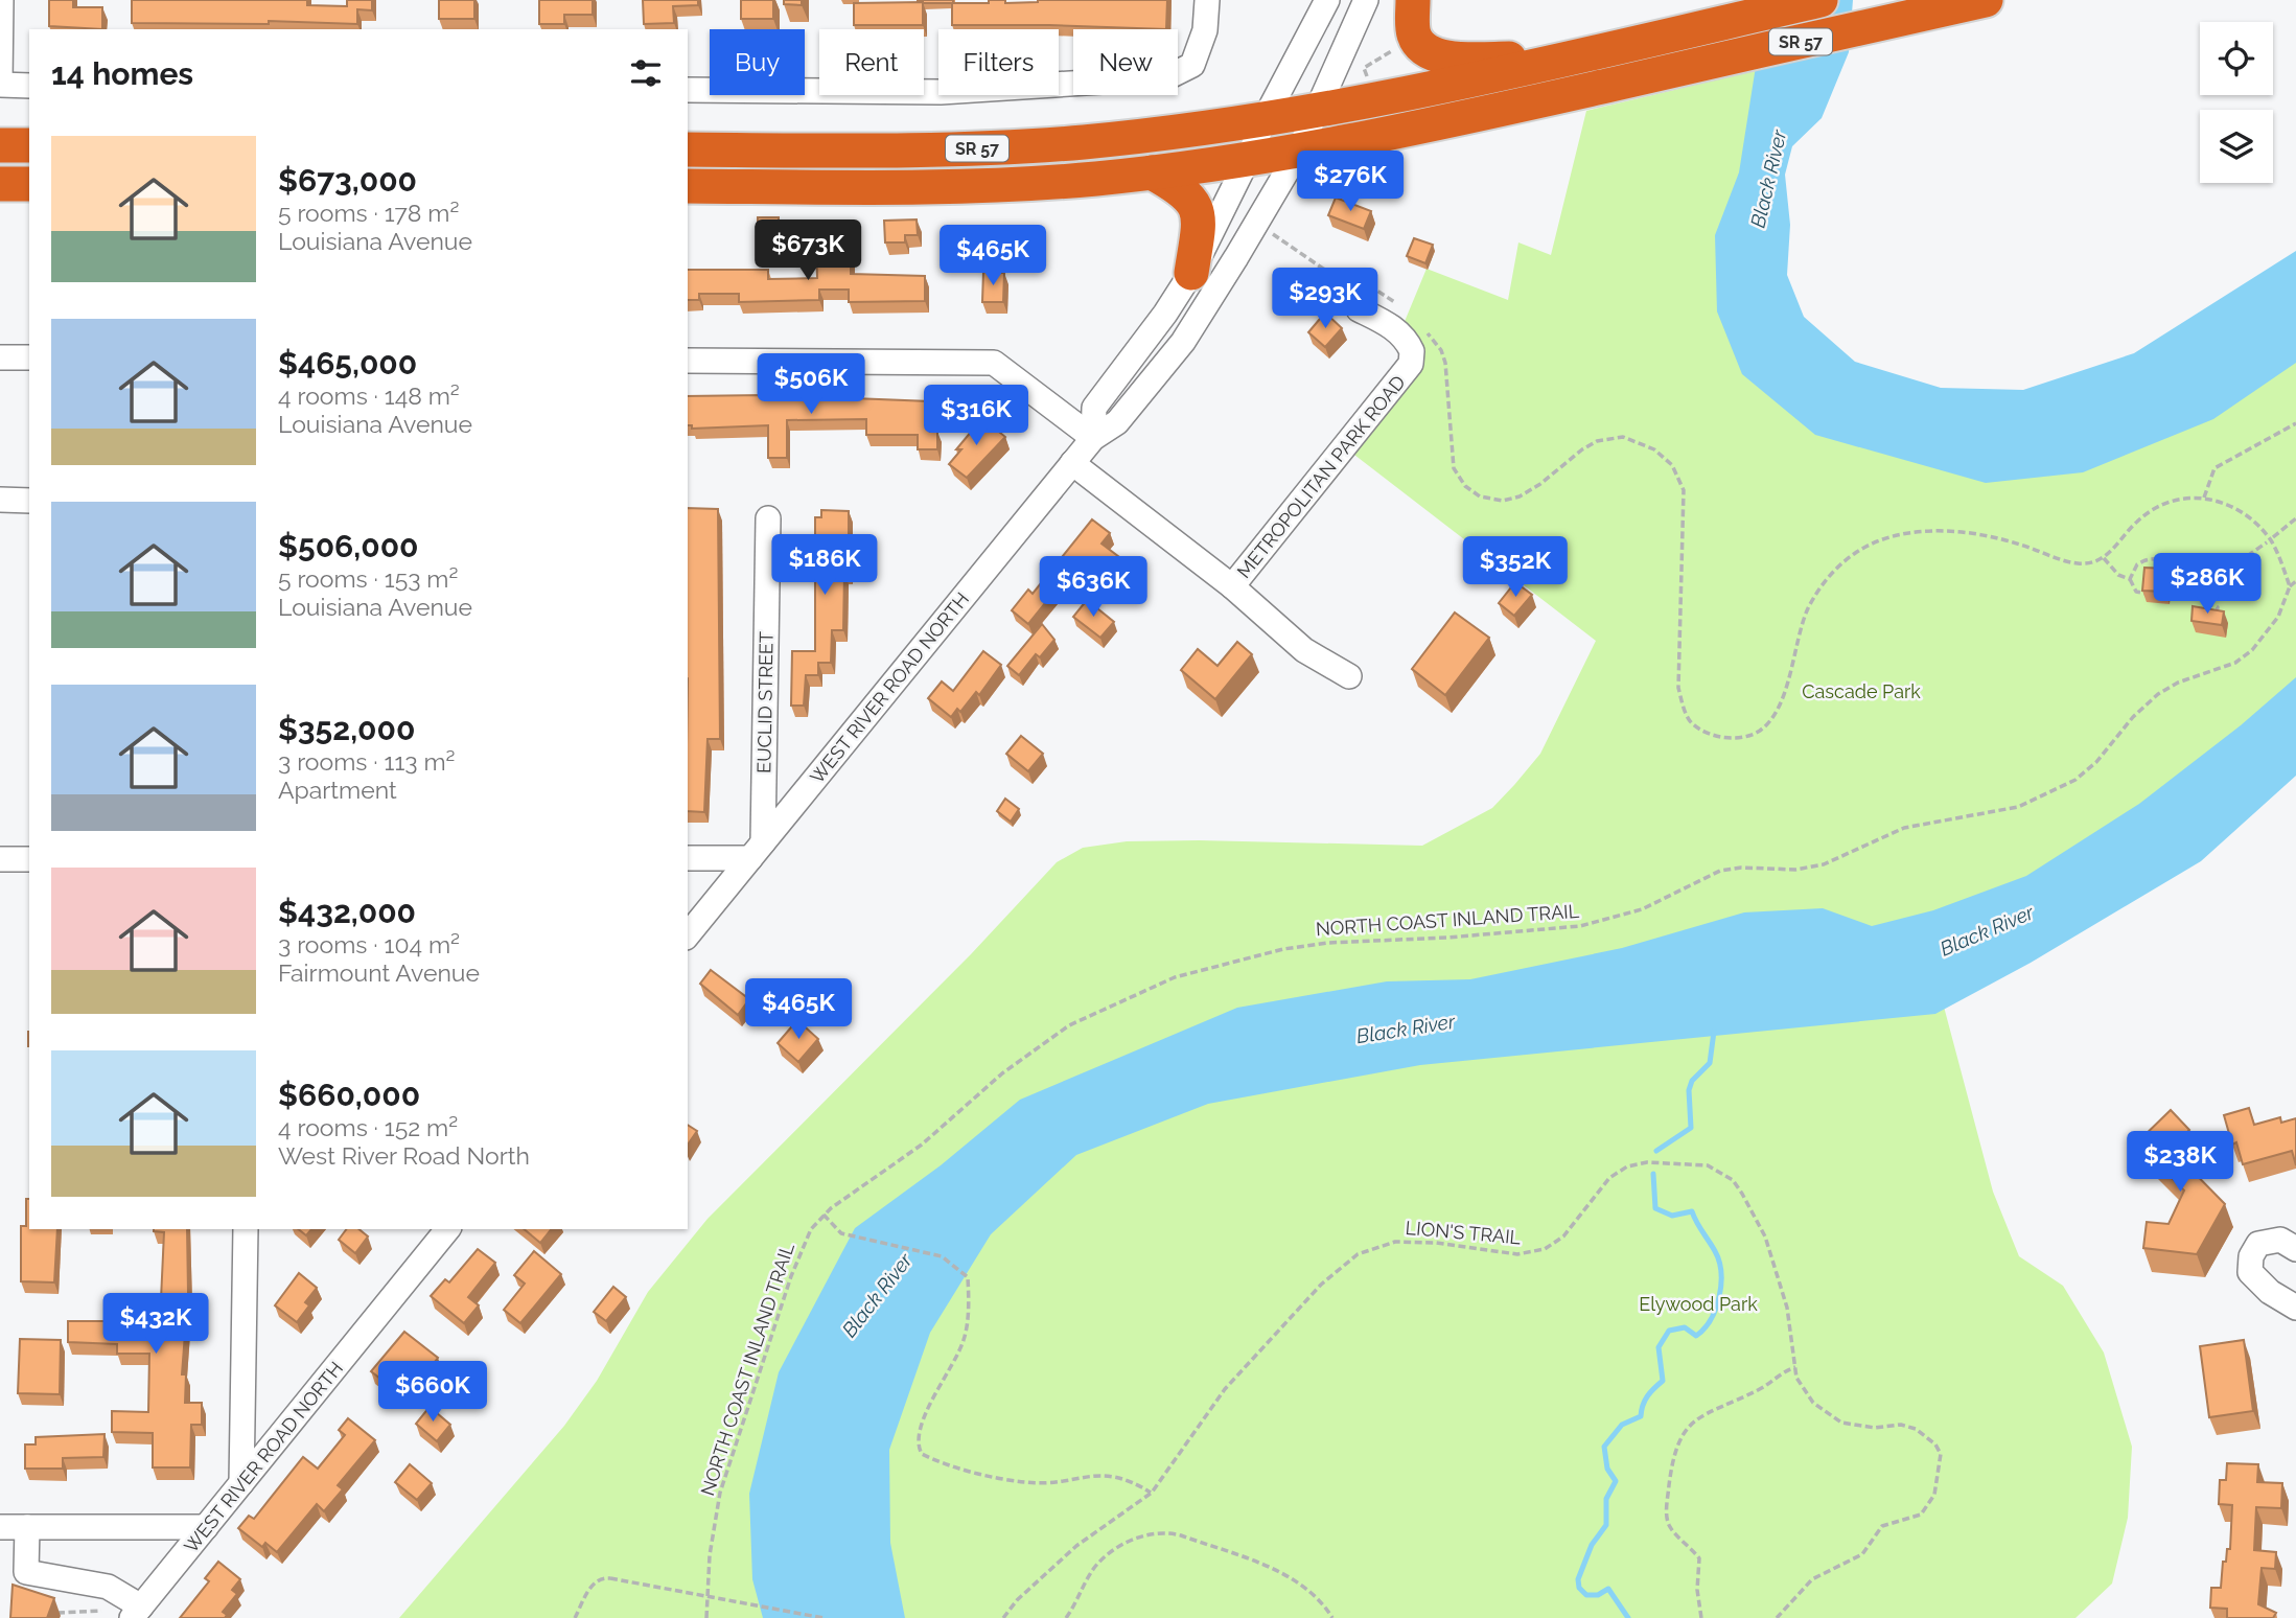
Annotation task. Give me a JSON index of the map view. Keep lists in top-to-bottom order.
{
  "streets": {
    "highway": ["SR 57"],
    "street": ["METROPOLITAN PARK ROAD", "WEST RIVER ROAD NORTH", "EUCLID STREET"],
    "path": ["NORTH COAST INLAND TRAIL", "LION'S TRAIL"]
  },
  "crossings": [
    ["SR 57", "WEST RIVER ROAD NORTH"],
    ["WEST RIVER ROAD NORTH", "EUCLID STREET"]
  ],
  "water": ["Black River"],
  "parks": ["Cascade Park", "Elywood Park"],
  "page": {
    "chip": [
      "Buy",
      "Rent",
      "Filters",
      "New"
    ],
    "heading": "14 homes",
    "list": [
      {
        "name": "$673,000",
        "note": "5 rooms · 178 m² · Louisiana Avenue"
      },
      {
        "name": "$465,000",
        "note": "4 rooms · 148 m² · Louisiana Avenue"
      },
      {
        "name": "$506,000",
        "note": "5 rooms · 153 m² · Louisiana Avenue"
      },
      {
        "name": "$352,000",
        "note": "3 rooms · 113 m² · Apartment"
      },
      {
        "name": "$432,000",
        "note": "3 rooms · 104 m² · Fairmount Avenue"
      },
      {
        "name": "$660,000",
        "note": "4 rooms · 152 m² · West River Road North"
      }
    ],
    "price": [
      "$276K",
      "$673K",
      "$465K",
      "$293K",
      "$506K",
      "$316K",
      "$186K",
      "$352K",
      "$286K",
      "$636K",
      "$465K",
      "$238K",
      "$432K",
      "$660K"
    ]
  }
}
